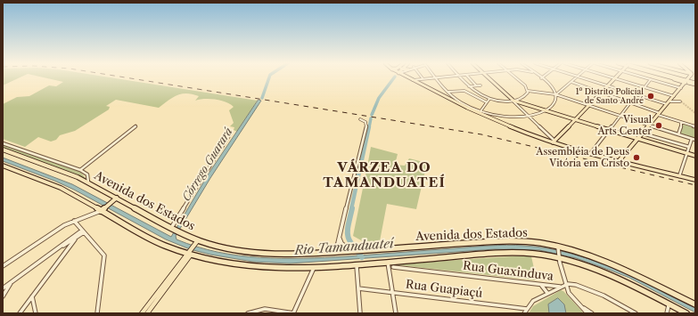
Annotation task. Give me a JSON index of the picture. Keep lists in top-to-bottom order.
{
  "streets": {
    "highway": ["Avenida dos Estados"],
    "street": ["Rua Guaxinduva", "Rua Guapiaçú"]
  },
  "districts": ["VÁRZEA DO TAMANDUATEÍ"],
  "water": ["Córrego Guarará", "Rio Tamanduateí"],
  "places": ["1º Distrito Policial de Santo André", "Visual Arts Center", "Assembléia de Deus Vitória em Cristo"]
}
